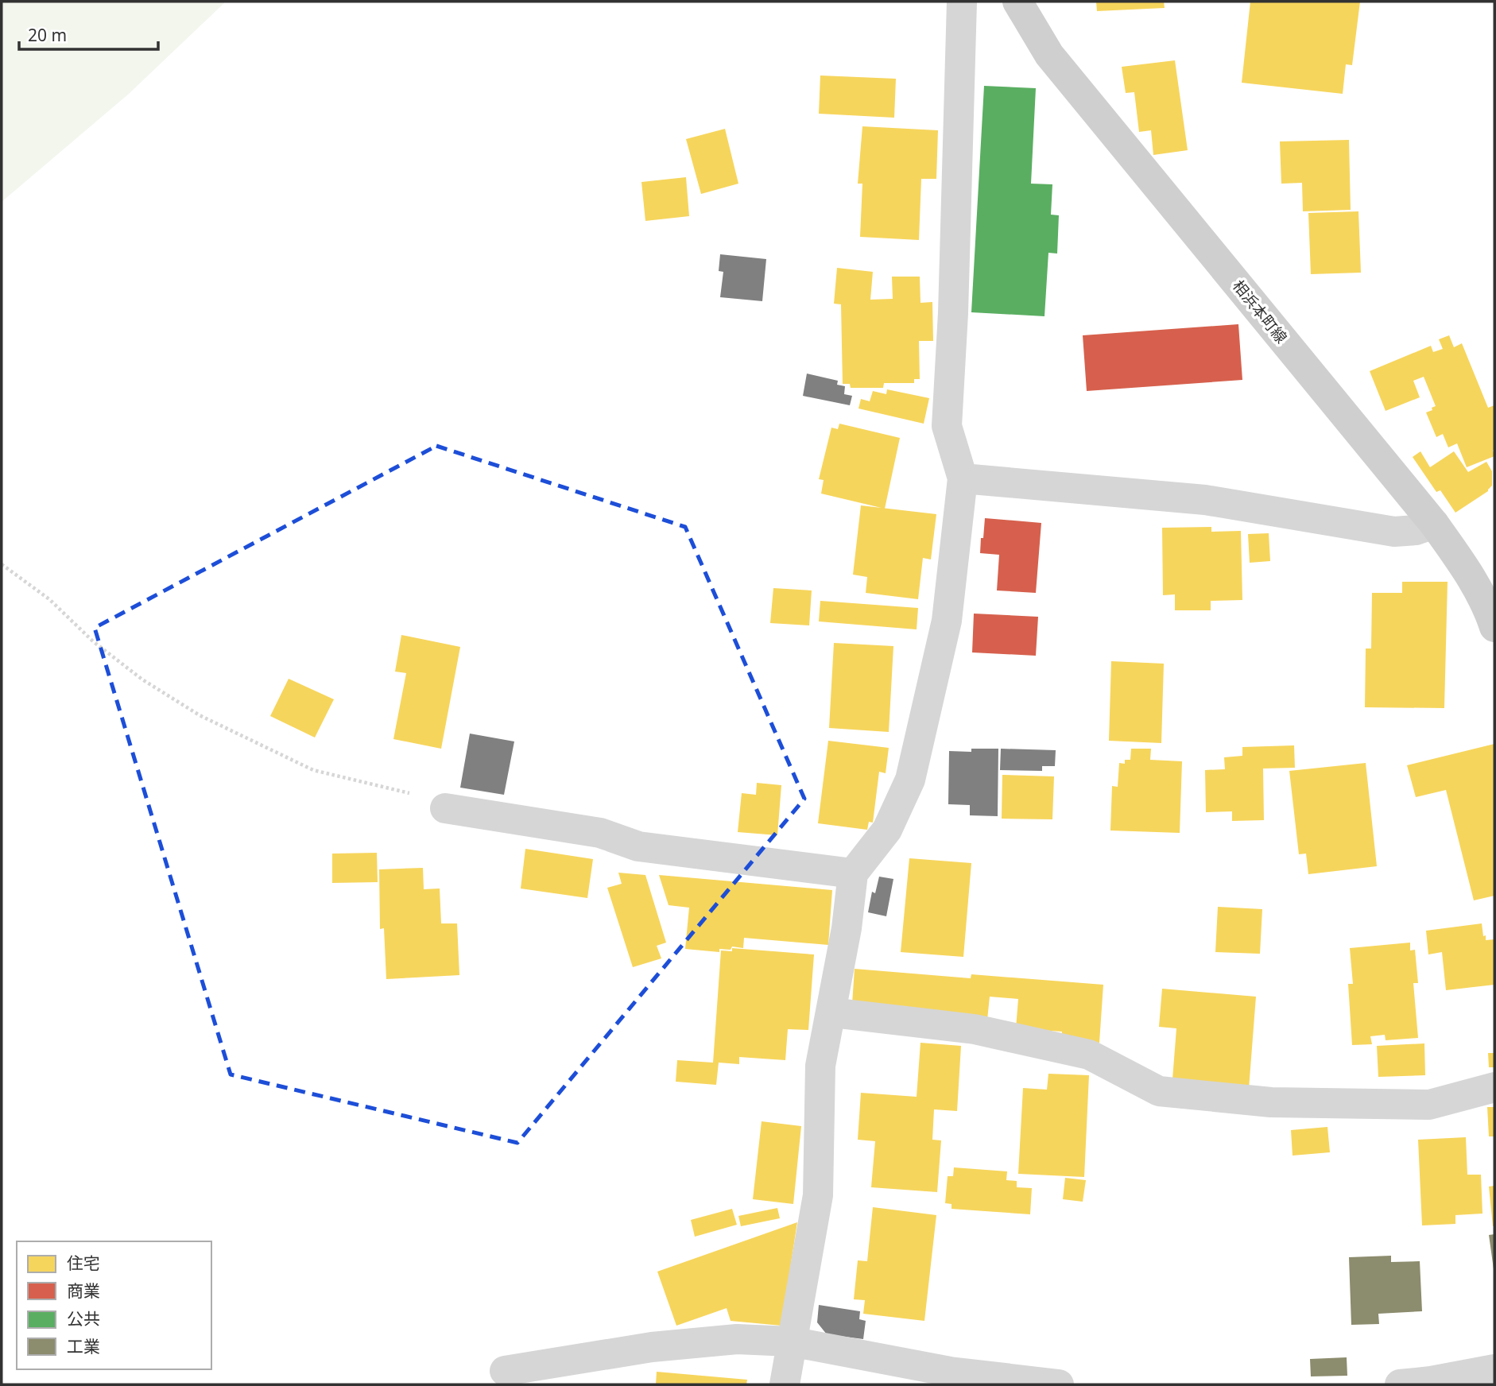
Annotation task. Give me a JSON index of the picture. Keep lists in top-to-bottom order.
{
  "streets": {
    "main road": ["相浜本町線"]
  },
  "legend": [
    "住宅",
    "商業",
    "公共",
    "工業"
  ],
  "scale_bar": "20 m"
}
